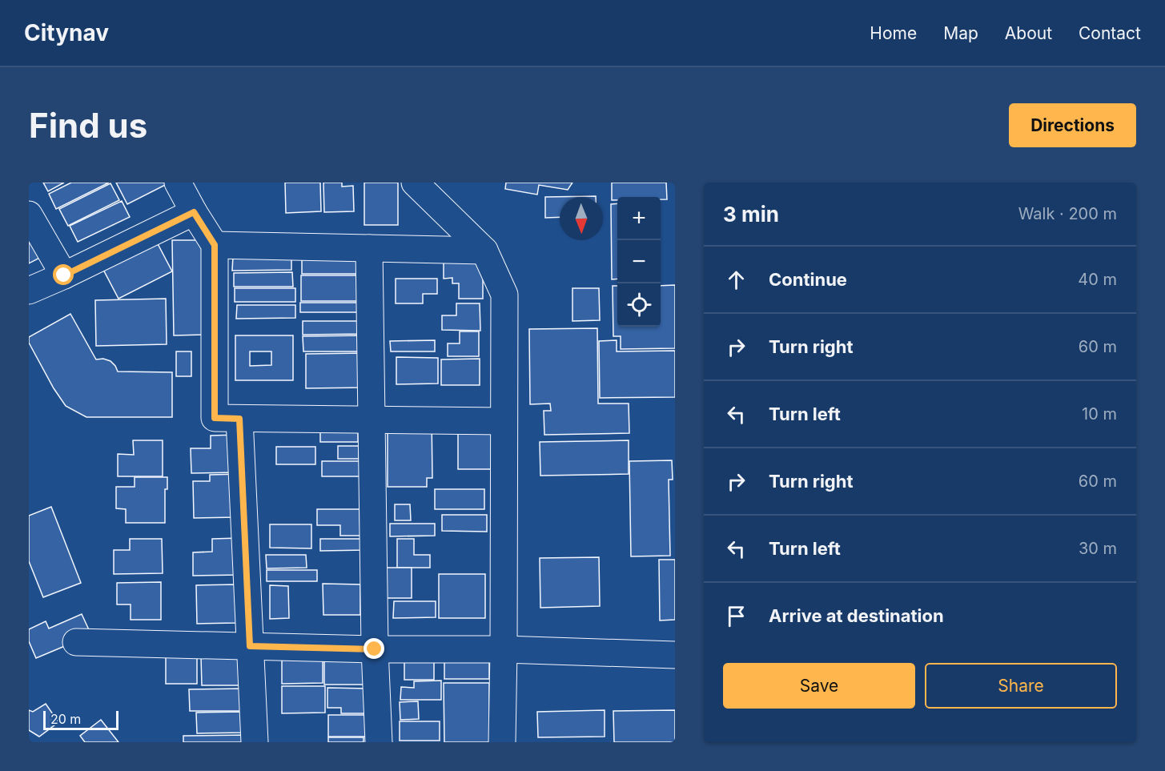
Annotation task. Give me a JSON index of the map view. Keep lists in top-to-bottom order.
{
  "scale_bar": "20 m",
  "north": "bottom",
  "page": {
    "header": "Citynav",
    "nav": [
      "Home",
      "Map",
      "About",
      "Contact"
    ],
    "buttons": [
      "Directions",
      ["Save", "Share"]
    ],
    "title": "Find us",
    "heading": ["3 min", "Walk · 200 m"],
    "map_buttons": ["+", "−"],
    "list": [
      ["Continue", "40 m"],
      ["Turn right", "60 m"],
      ["Turn left", "10 m"],
      ["Turn right", "60 m"],
      ["Turn left", "30 m"],
      "Arrive at destination"
    ],
    "scale": "20 m"
  }
}
